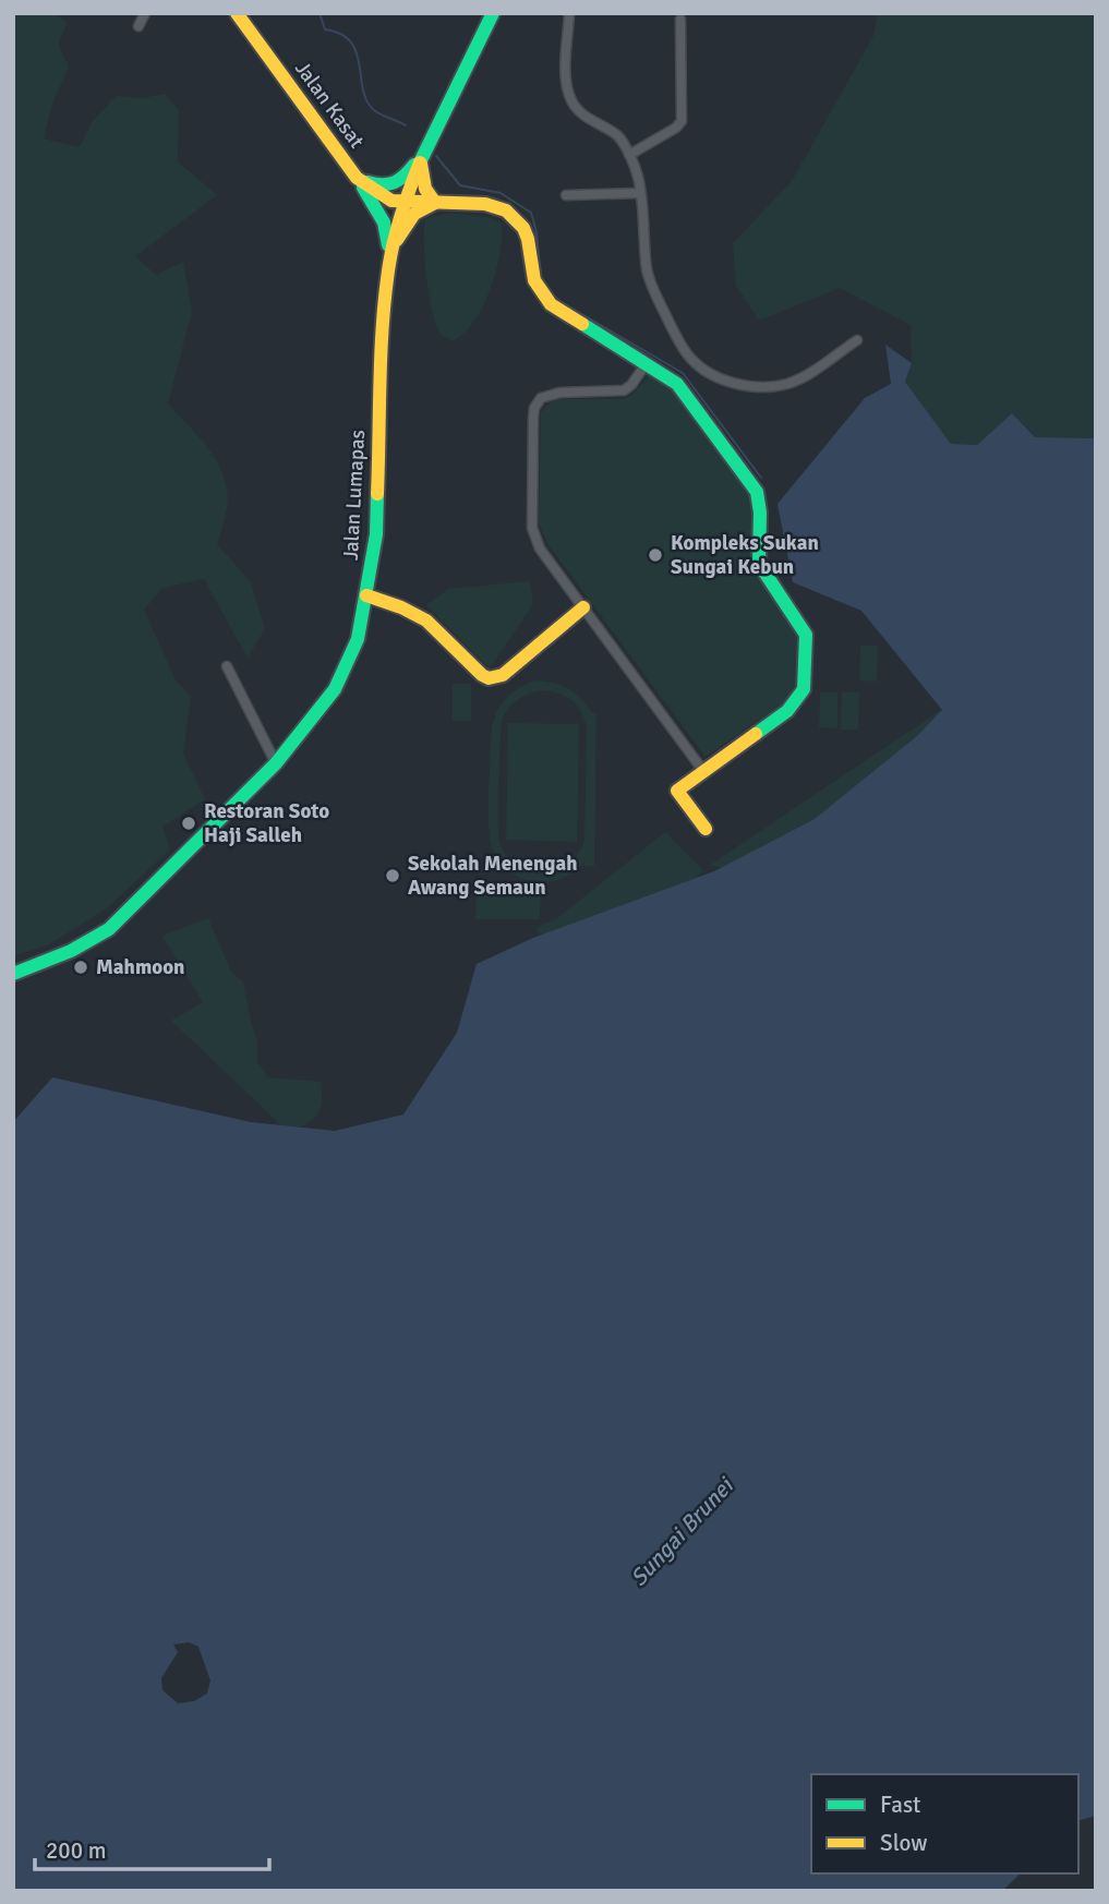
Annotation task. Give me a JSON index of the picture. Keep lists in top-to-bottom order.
{
  "streets": {
    "main road": ["Jalan Kasat", "Jalan Lumapas"]
  },
  "crossings": [
    ["Jalan Kasat", "Jalan Lumapas"]
  ],
  "water": ["Sungai Brunei"],
  "places": [
    "Kompleks Sukan Sungai Kebun",
    "Restoran Soto Haji Salleh",
    "Sekolah Menengah Awang Semaun",
    "Mahmoon"
  ],
  "legend": ["Fast", "Slow"],
  "scale_bar": "200 m"
}
